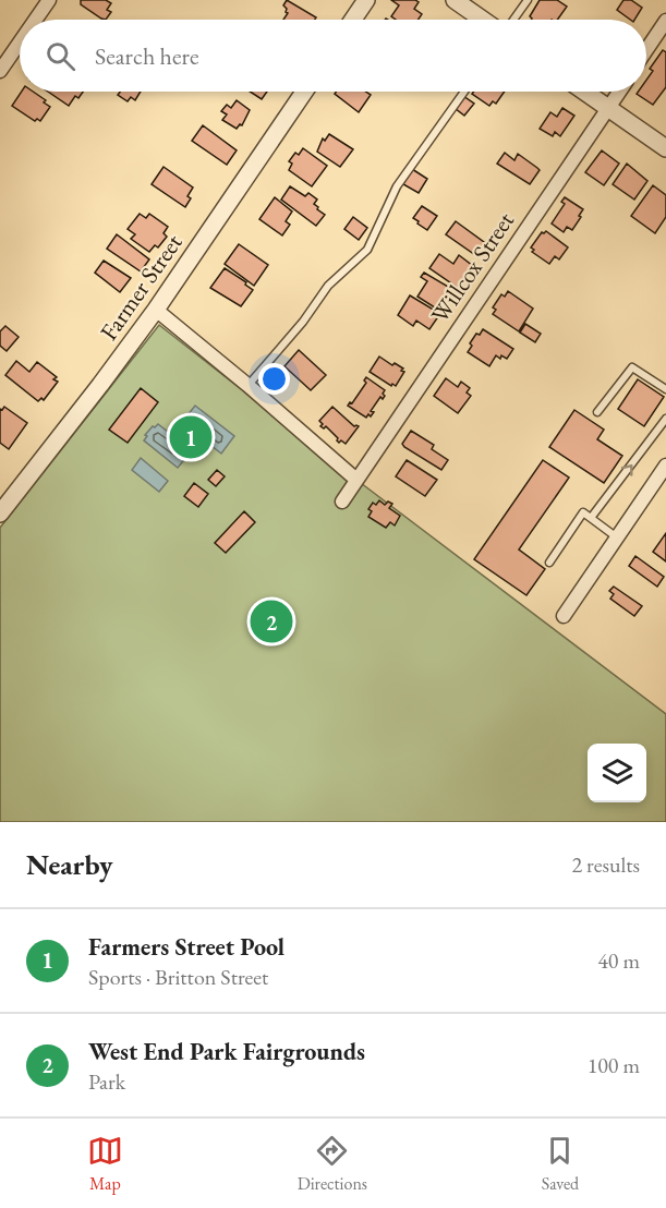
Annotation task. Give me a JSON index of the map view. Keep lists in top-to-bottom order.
{
  "streets": {
    "street": ["Willcox Street", "Farmer Street"]
  },
  "page": {
    "search": "Search here",
    "pins": ["1", "2"],
    "heading": ["Nearby", "2 results"],
    "list": [
      {
        "mark": "1",
        "name": "Farmers Street Pool",
        "note": "Sports · Britton Street",
        "value": "40 m"
      },
      {
        "mark": "2",
        "name": "West End Park Fairgrounds",
        "note": "Park",
        "value": "100 m"
      }
    ],
    "nav": ["Map", "Directions", "Saved"]
  }
}
